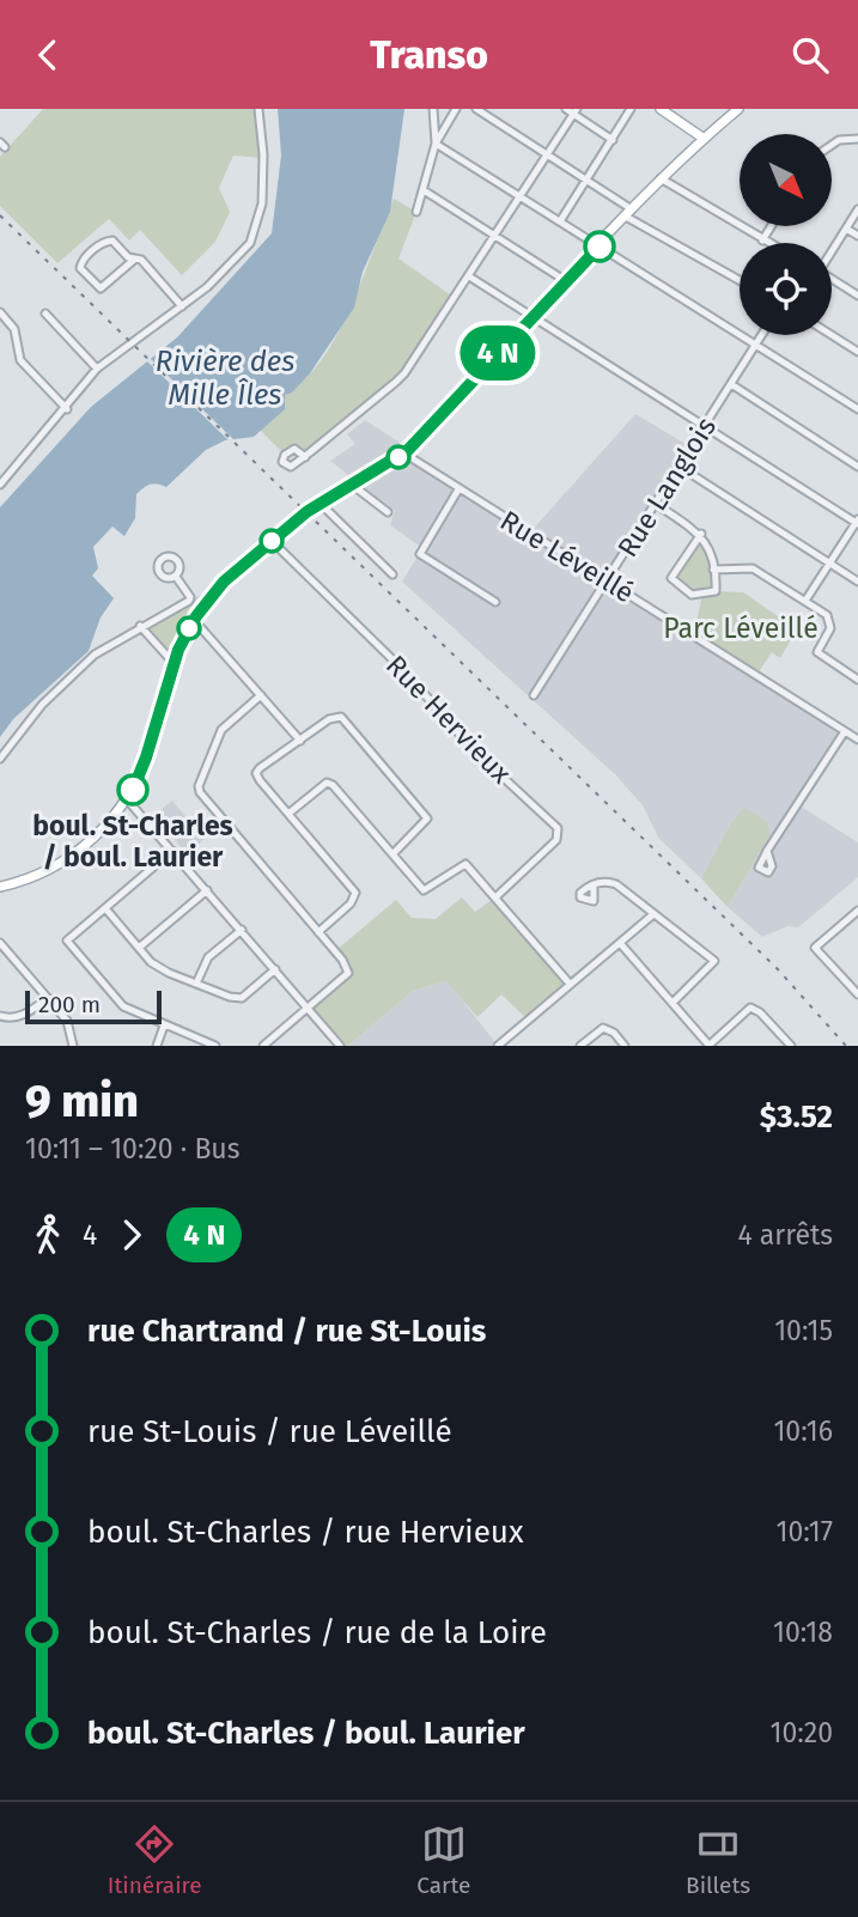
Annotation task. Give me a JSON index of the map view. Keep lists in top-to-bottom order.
{
  "streets": {
    "street": ["Rue Langlois", "Rue Léveillé", "Rue Hervieux"]
  },
  "crossings": [
    ["Rue Langlois", "Rue Léveillé"]
  ],
  "water": ["Rivière des Mille Îles"],
  "parks": ["Parc Léveillé"],
  "places": ["boul. St-Charles / boul. Laurier"],
  "scale_bar": "200 m",
  "north": "bottom right",
  "page": {
    "header": "Transo",
    "on_map": "4 N",
    "scale": "200 m",
    "heading": ["9 min", "10:11 – 10:20 · Bus", "$3.52"],
    "legs": ["4", "4 N", "4 arrêts"],
    "list": [
      {
        "name": "rue Chartrand / rue St-Louis",
        "value": "10:15"
      },
      {
        "name": "rue St-Louis / rue Léveillé",
        "value": "10:16"
      },
      {
        "name": "boul. St-Charles / rue Hervieux",
        "value": "10:17"
      },
      {
        "name": "boul. St-Charles / rue de la Loire",
        "value": "10:18"
      },
      {
        "name": "boul. St-Charles / boul. Laurier",
        "value": "10:20"
      }
    ],
    "tabs": ["Itinéraire", "Carte", "Billets"]
  }
}
